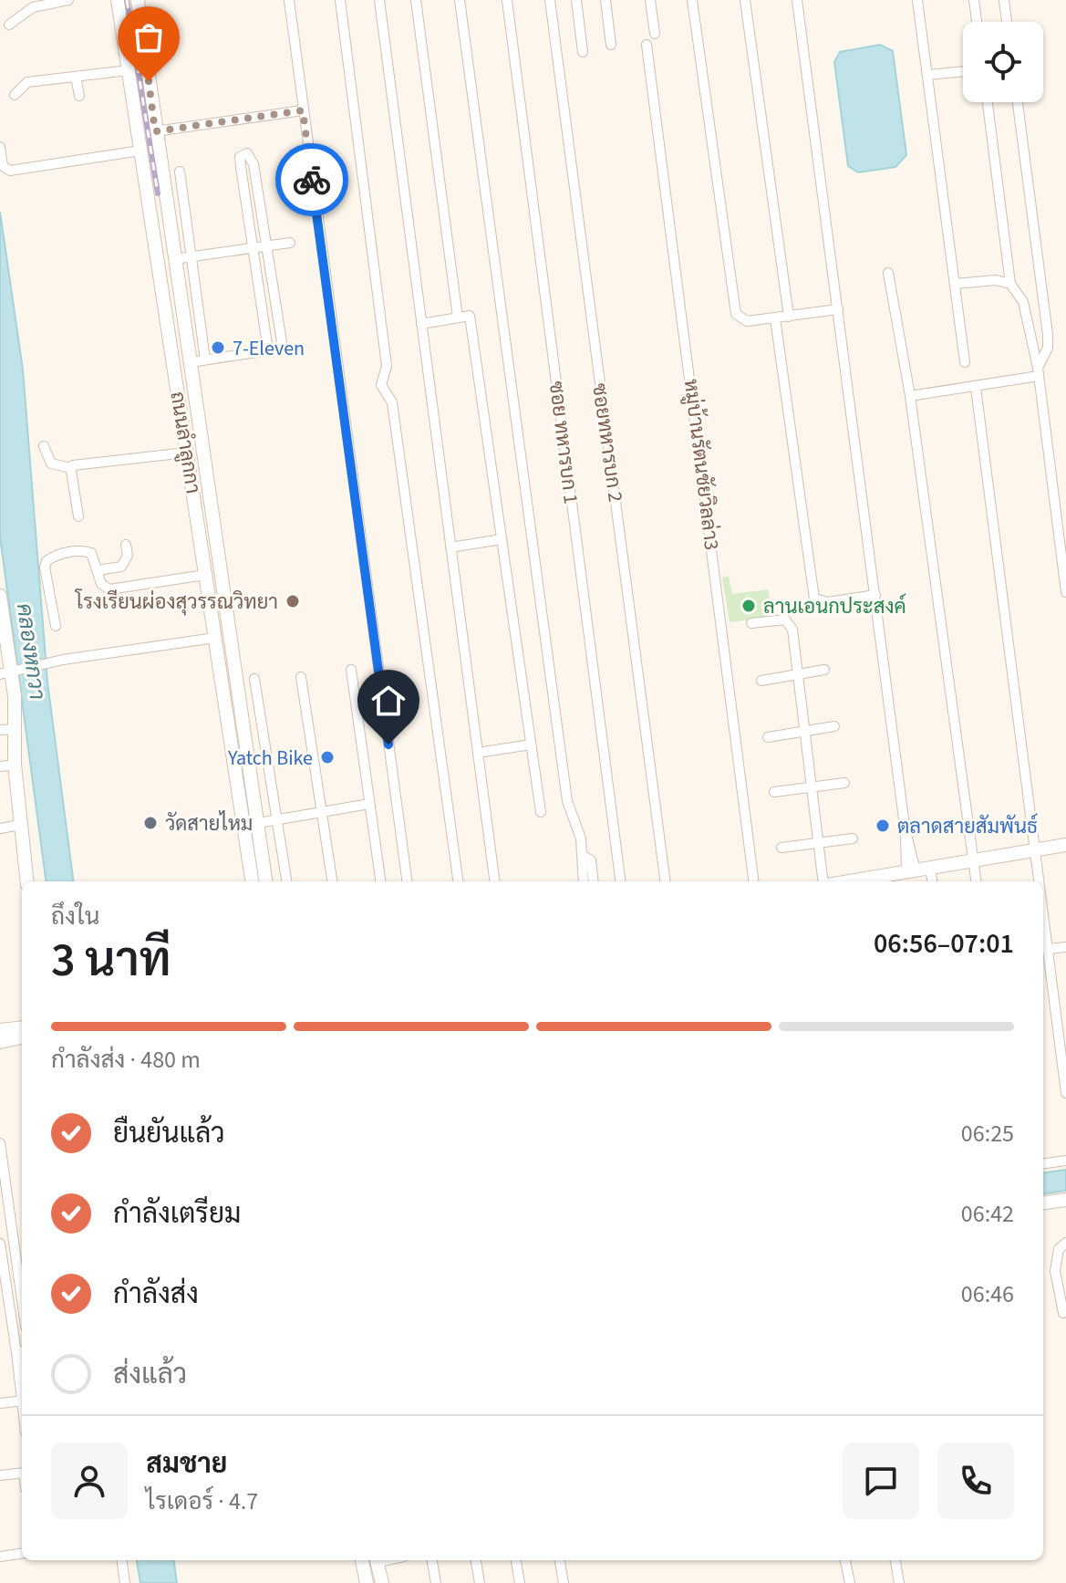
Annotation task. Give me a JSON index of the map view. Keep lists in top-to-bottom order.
{
  "streets": {
    "main road": ["ถนนลำลูกกา"],
    "street": ["ซอย ทหารบก 1", "ซอยทหารบก 2", "หมู่บ้านรัตนชัยวิลล่า3"]
  },
  "water": ["คลองหกวา"],
  "places": [
    "7-Eleven",
    "โรงเรียนผ่องสุวรรณวิทยา",
    "ลานเอนกประสงค์",
    "Yatch Bike",
    "วัดสายไหม",
    "ตลาดสายสัมพันธ์"
  ],
  "page": {
    "heading": ["3 นาที", "ถึงใน", "06:56–07:01"],
    "panel": ["สมชาย", "ไรเดอร์ · 4.7"],
    "bar": "กำลังส่ง · 480 m",
    "list": [
      ["ยืนยันแล้ว", "06:25"],
      ["กำลังเตรียม", "06:42"],
      ["กำลังส่ง", "06:46"],
      "ส่งแล้ว"
    ]
  }
}
